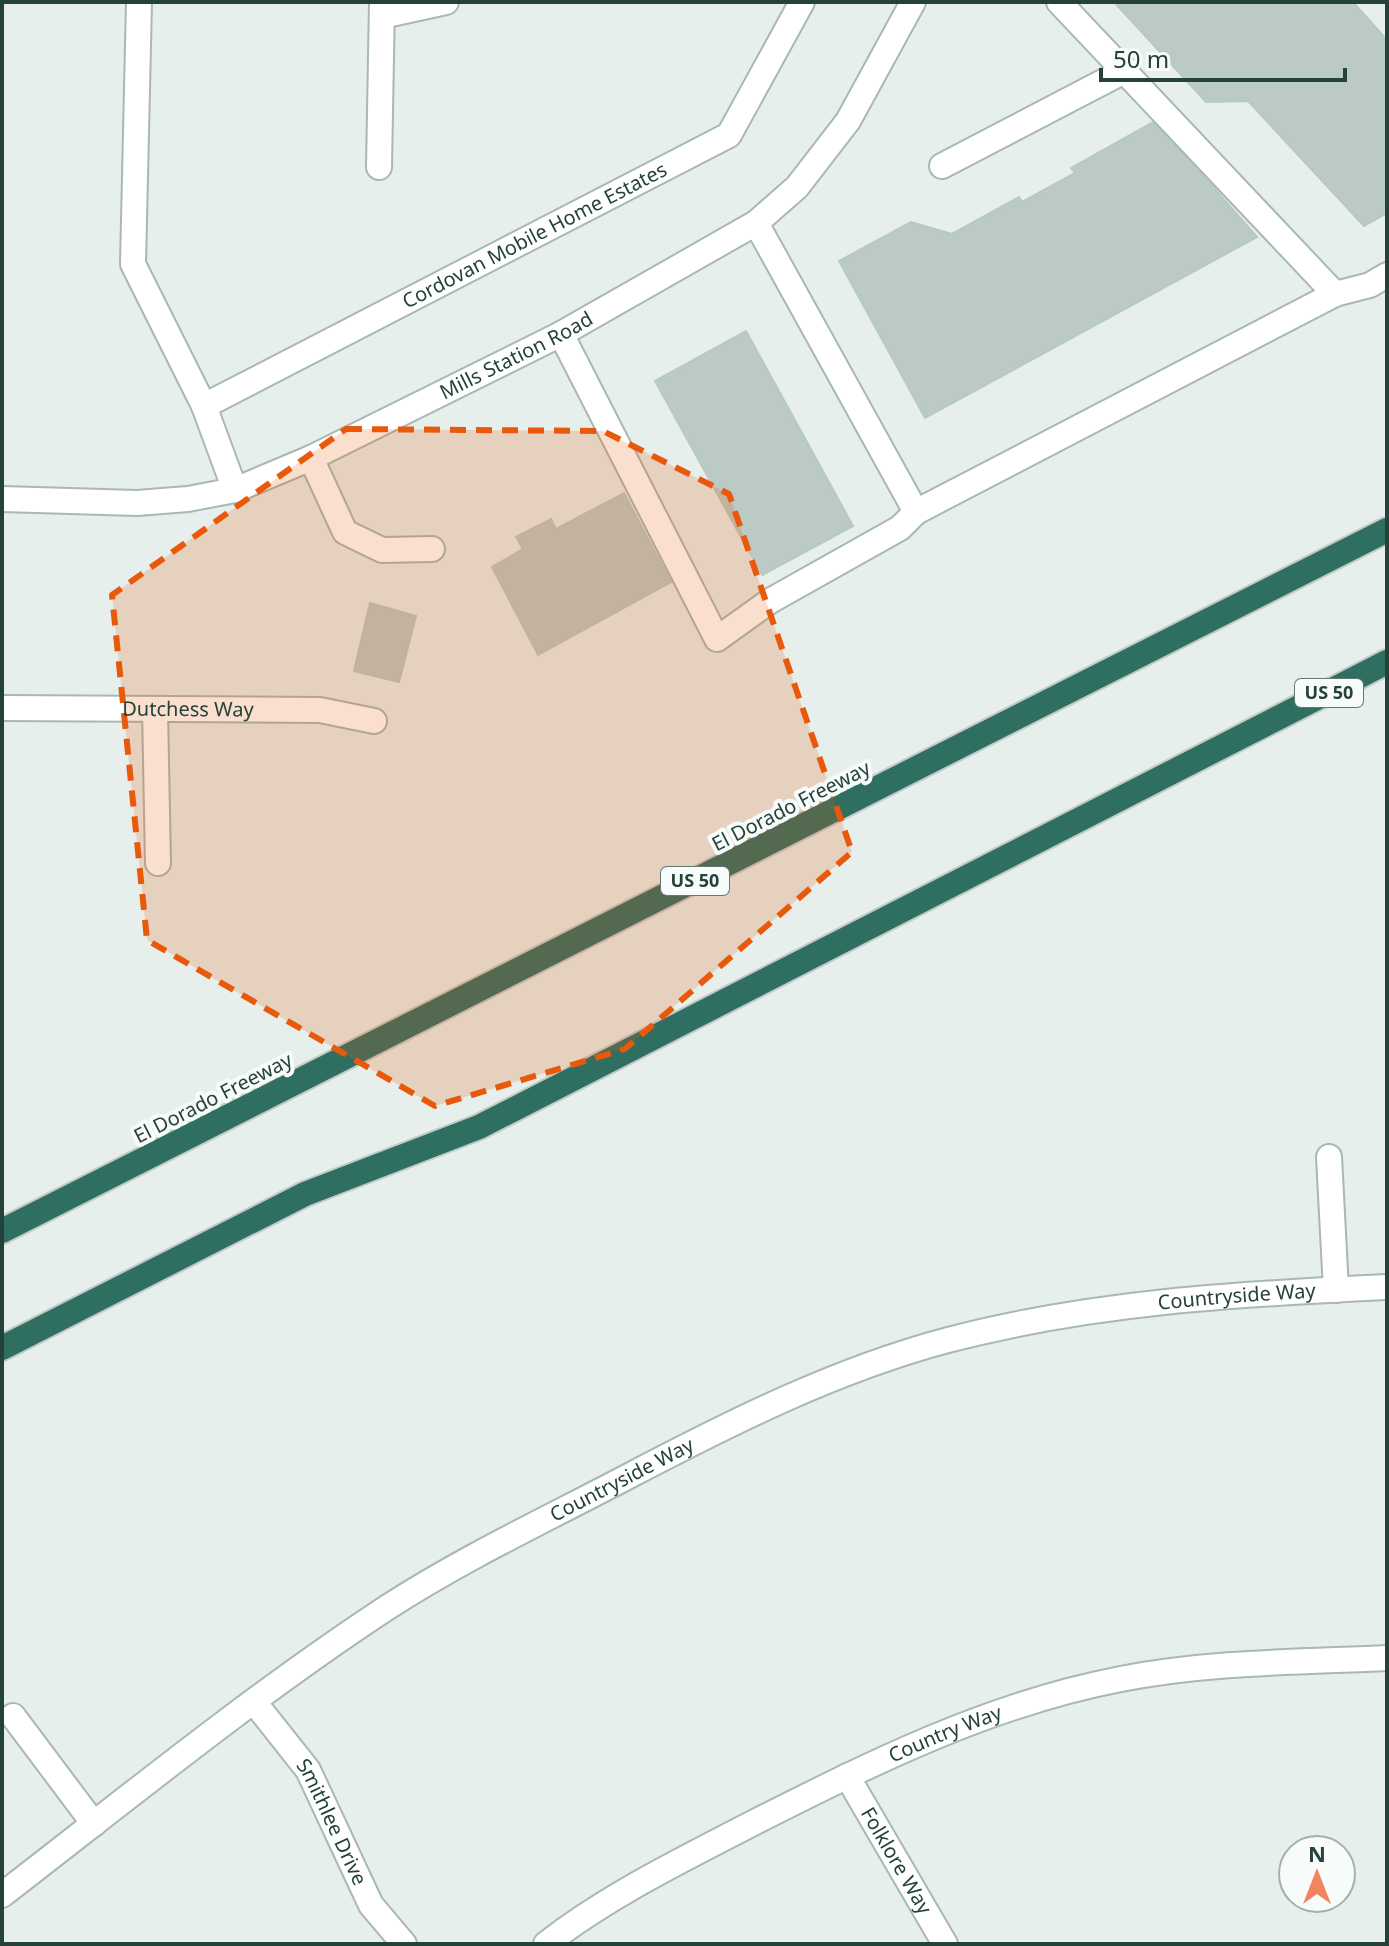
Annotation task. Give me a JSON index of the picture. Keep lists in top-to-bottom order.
{
  "streets": {
    "highway": ["US 50", "El Dorado Freeway"],
    "street": [
      "Cordovan Mobile Home Estates",
      "Mills Station Road",
      "Dutchess Way",
      "Countryside Way",
      "Country Way",
      "Smithlee Drive",
      "Folklore Way"
    ]
  },
  "crossings": [
    ["Countryside Way", "Smithlee Drive"],
    ["Country Way", "Folklore Way"]
  ],
  "scale_bar": "50 m",
  "north": "top"
}
